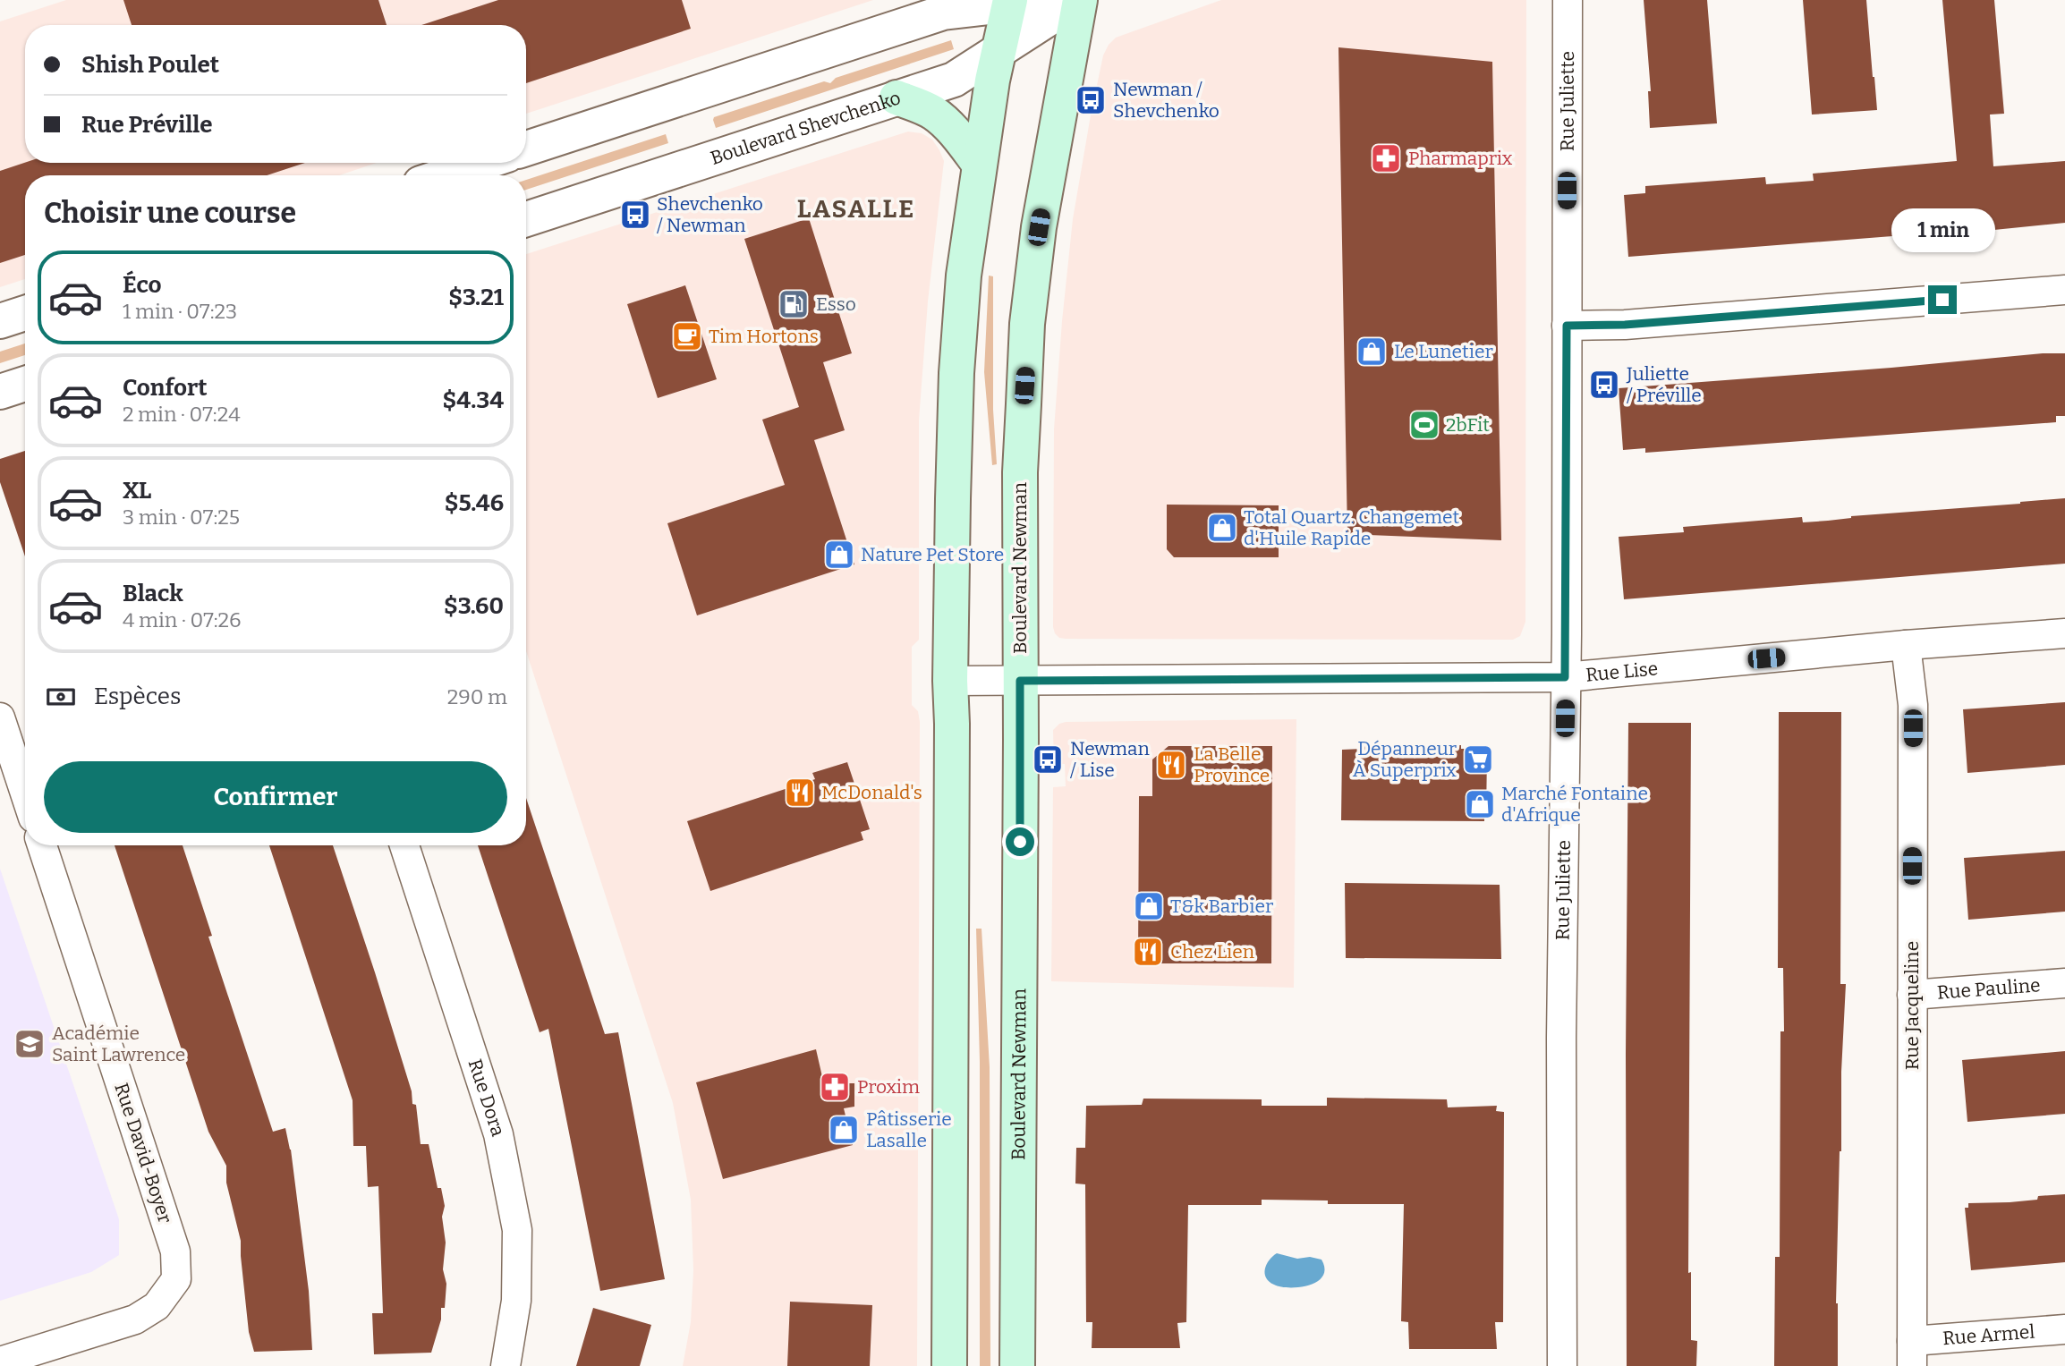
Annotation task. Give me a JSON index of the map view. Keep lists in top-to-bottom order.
{
  "streets": {
    "main road": ["Boulevard Newman"],
    "street": [
      "Rue Juliette",
      "Boulevard Shevchenko",
      "Rue Lise",
      "Rue Pauline",
      "Rue Jacqueline",
      "Rue Dora",
      "Rue David-Boyer",
      "Rue Armel"
    ]
  },
  "crossings": [
    ["Rue Juliette", "Rue Lise"],
    ["Boulevard Shevchenko", "Boulevard Newman"],
    ["Boulevard Newman", "Rue Lise"],
    ["Rue Lise", "Rue Jacqueline"],
    ["Rue Pauline", "Rue Jacqueline"],
    ["Rue Jacqueline", "Rue Armel"]
  ],
  "districts": ["LASALLE"],
  "places": {
    "bus stop": [
      "Newman / Shevchenko",
      "Shevchenko / Newman",
      "Juliette / Préville",
      "Newman / Lise"
    ],
    "pharmacy": ["Pharmaprix", "Proxim"],
    "fuel station": ["Esso"],
    "cafe": ["Tim Hortons"],
    "shop": [
      "Le Lunetier",
      "Total Quartz. Changemet d'Huile Rapide",
      "Nature Pet Store",
      "Marché Fontaine d'Afrique",
      "T&k Barbier",
      "Pâtisserie Lasalle"
    ],
    "sports": ["2bFit"],
    "supermarket": ["Dépanneur À Superprix"],
    "restaurant": ["La Belle Province", "McDonald's", "Chez Lien"],
    "school or university": ["Académie Saint Lawrence"]
  },
  "page": {
    "banner": ["Shish Poulet", "Rue Préville"],
    "heading": "Choisir une course",
    "bubble": "1 min",
    "list": [
      {
        "name": "Éco",
        "note": "1 min · 07:23",
        "value": "$3.21"
      },
      {
        "name": "Confort",
        "note": "2 min · 07:24",
        "value": "$4.34"
      },
      {
        "name": "XL",
        "note": "3 min · 07:25",
        "value": "$5.46"
      },
      {
        "name": "Black",
        "note": "4 min · 07:26",
        "value": "$3.60"
      }
    ],
    "pay": ["Espèces", "290 m"],
    "buttons": "Confirmer"
  }
}
